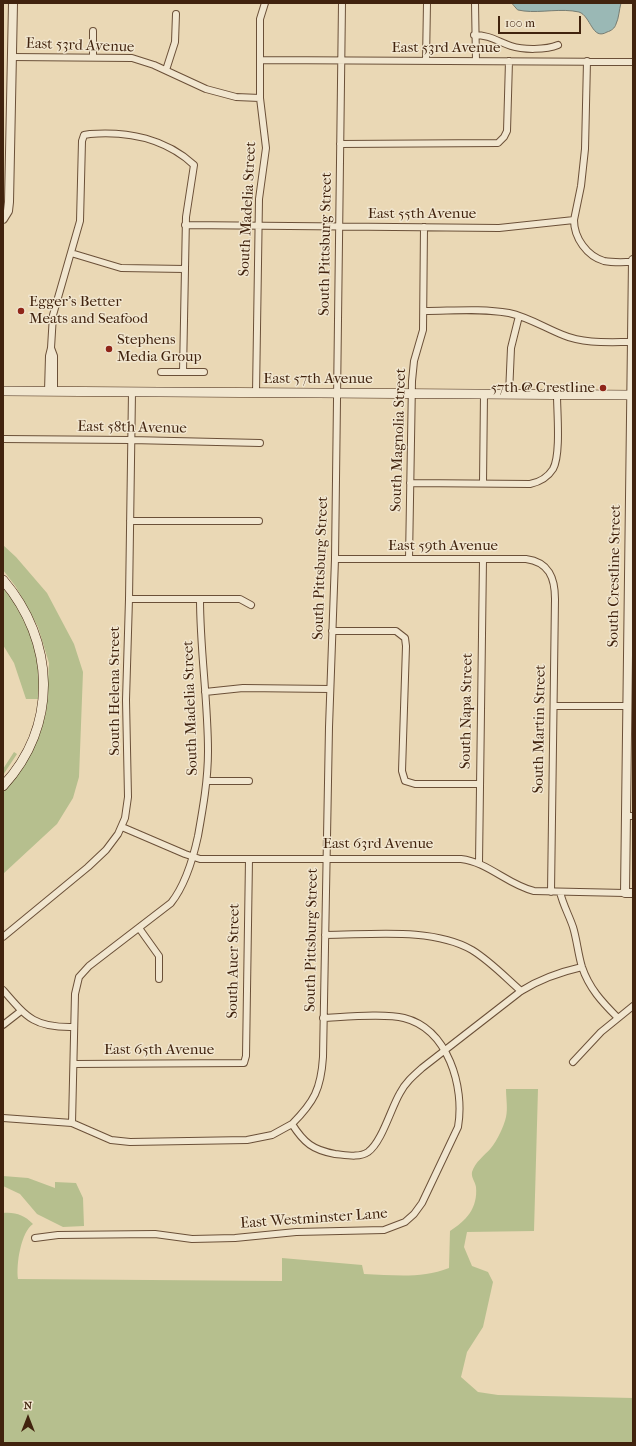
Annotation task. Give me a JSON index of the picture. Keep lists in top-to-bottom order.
{
  "streets": {
    "main road": ["East 57th Avenue"],
    "street": [
      "East 53rd Avenue",
      "South Madelia Street",
      "East 55th Avenue",
      "South Pittsburg Street",
      "East 58th Avenue",
      "South Magnolia Street",
      "East 59th Avenue",
      "South Crestline Street",
      "South Helena Street",
      "South Napa Street",
      "South Martin Street",
      "East 63rd Avenue",
      "South Auer Street",
      "East 65th Avenue",
      "East Westminster Lane"
    ]
  },
  "crossings": [
    ["East 53rd Avenue", "South Madelia Street"],
    ["East 53rd Avenue", "South Pittsburg Street"],
    ["South Madelia Street", "East 55th Avenue"],
    ["South Madelia Street", "South Pittsburg Street"],
    ["South Madelia Street", "East 57th Avenue"],
    ["South Madelia Street", "East 63rd Avenue"],
    ["South Madelia Street", "East 65th Avenue"],
    ["East 55th Avenue", "South Pittsburg Street"],
    ["East 55th Avenue", "South Magnolia Street"],
    ["South Pittsburg Street", "East 57th Avenue"],
    ["South Pittsburg Street", "East 59th Avenue"],
    ["South Pittsburg Street", "East 63rd Avenue"],
    ["East 57th Avenue", "South Magnolia Street"],
    ["East 57th Avenue", "South Crestline Street"],
    ["East 57th Avenue", "South Helena Street"],
    ["East 58th Avenue", "South Helena Street"],
    ["South Magnolia Street", "East 59th Avenue"],
    ["East 59th Avenue", "South Napa Street"],
    ["East 59th Avenue", "South Martin Street"],
    ["South Crestline Street", "East 63rd Avenue"],
    ["South Helena Street", "East 63rd Avenue"],
    ["South Napa Street", "East 63rd Avenue"],
    ["South Martin Street", "East 63rd Avenue"],
    ["East 63rd Avenue", "South Auer Street"],
    ["South Auer Street", "East 65th Avenue"]
  ],
  "places": ["Egger's Better Meats and Seafood", "Stephens Media Group", "57th @ Crestline"],
  "scale_bar": "100 m",
  "north": "top"
}
